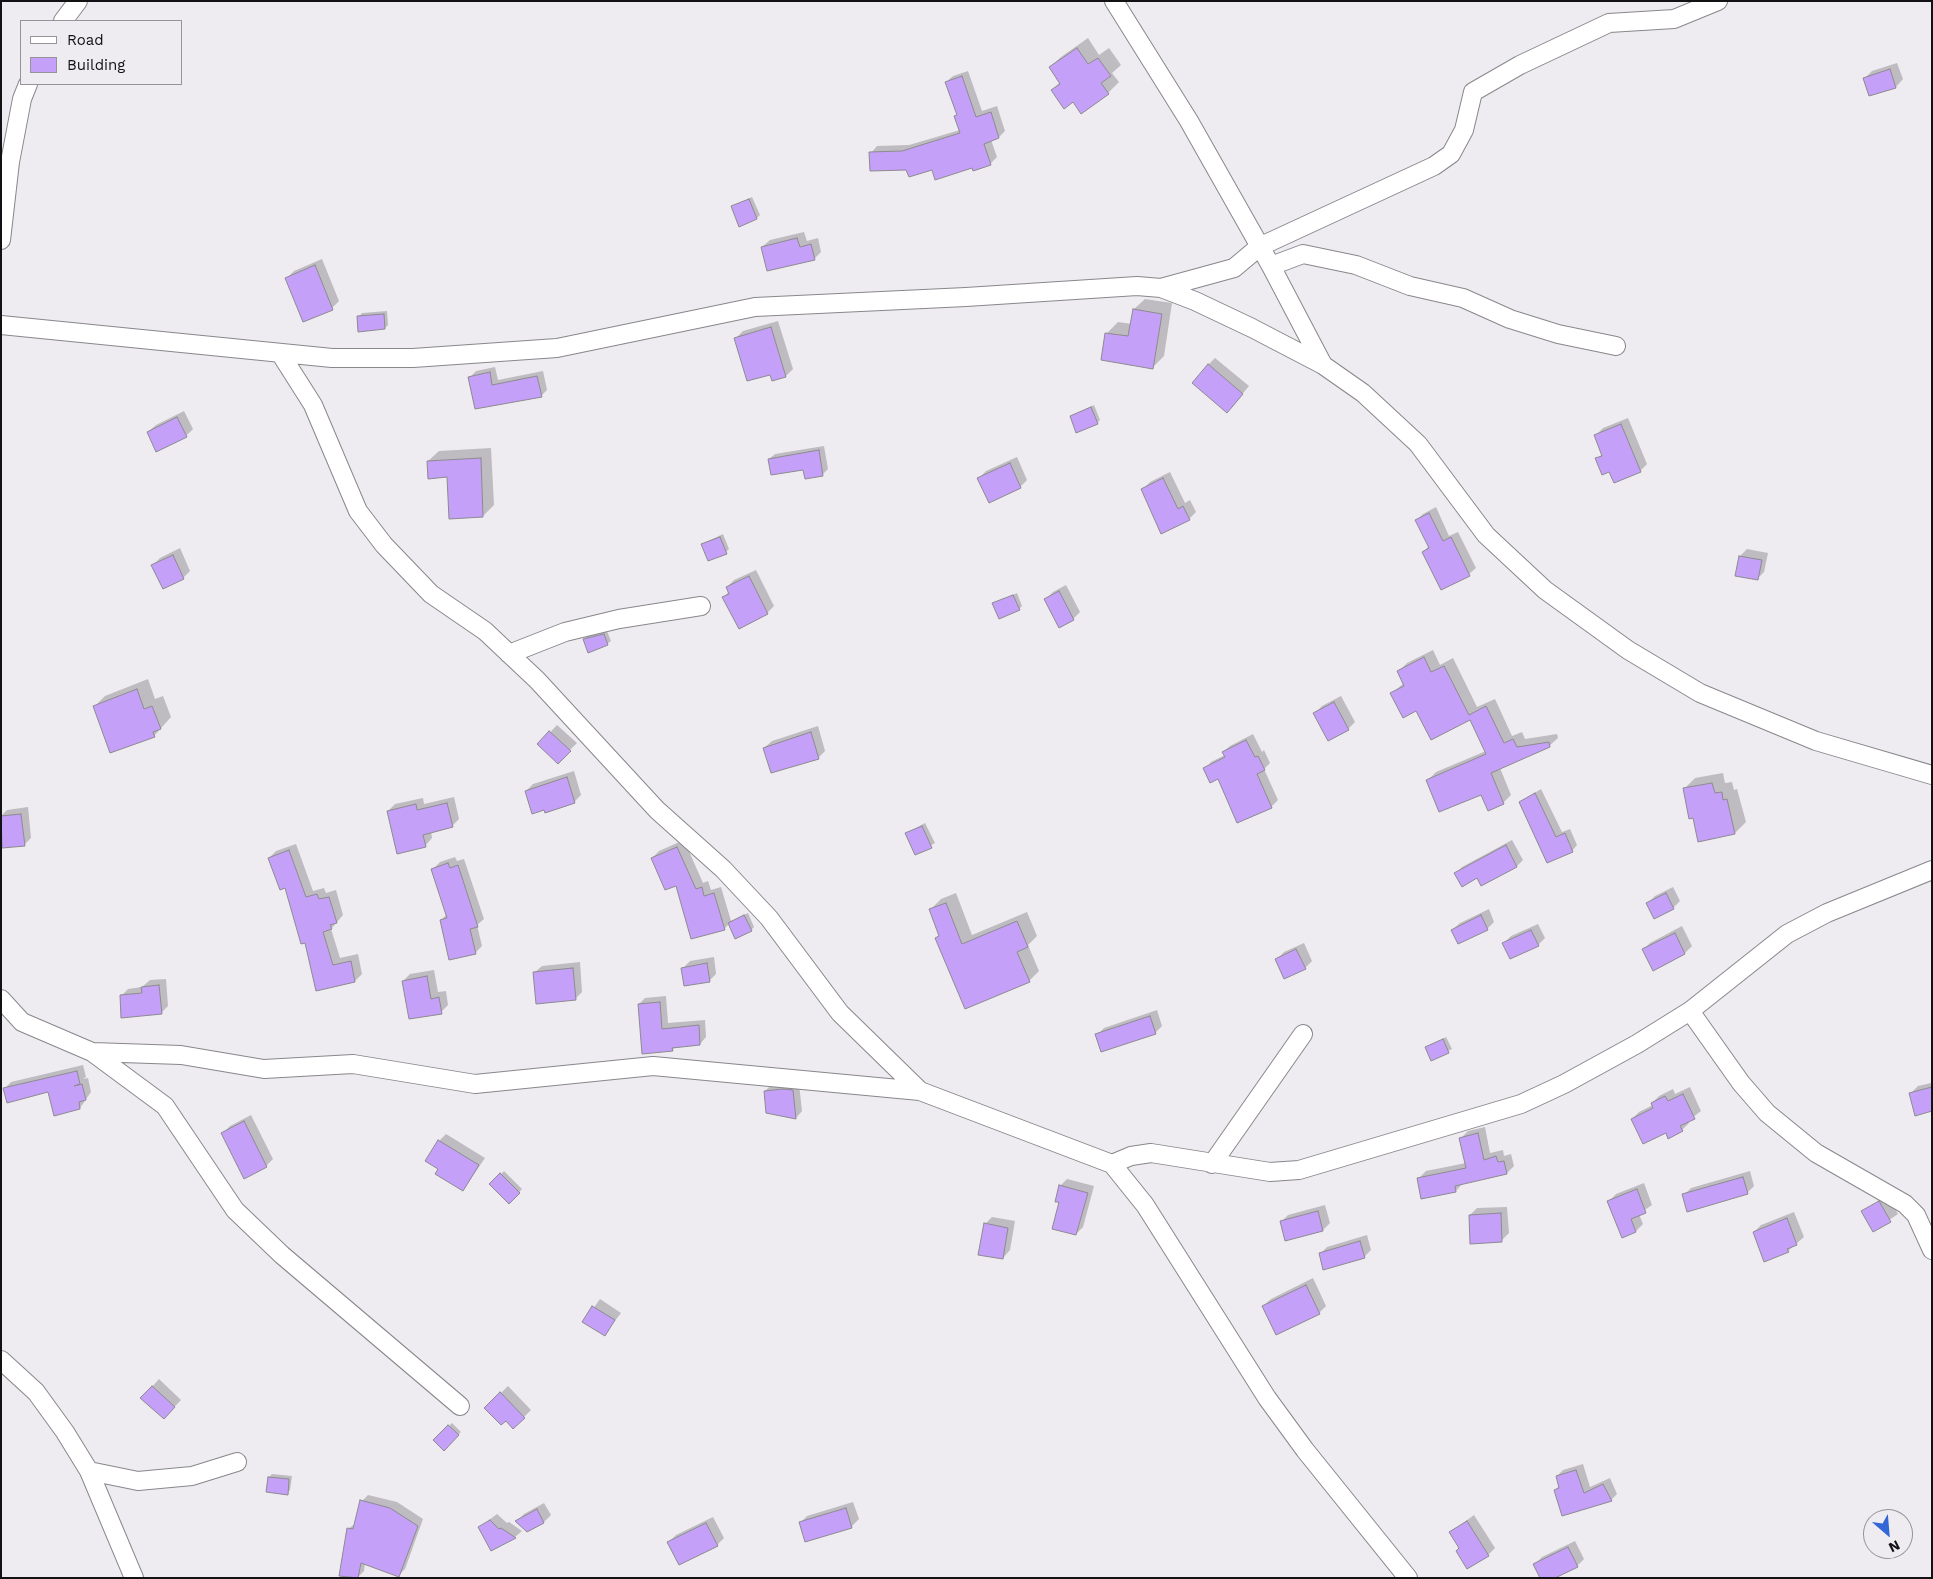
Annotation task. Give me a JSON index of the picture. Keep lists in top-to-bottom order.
{
  "legend": ["Road", "Building"],
  "north": "bottom right"
}
